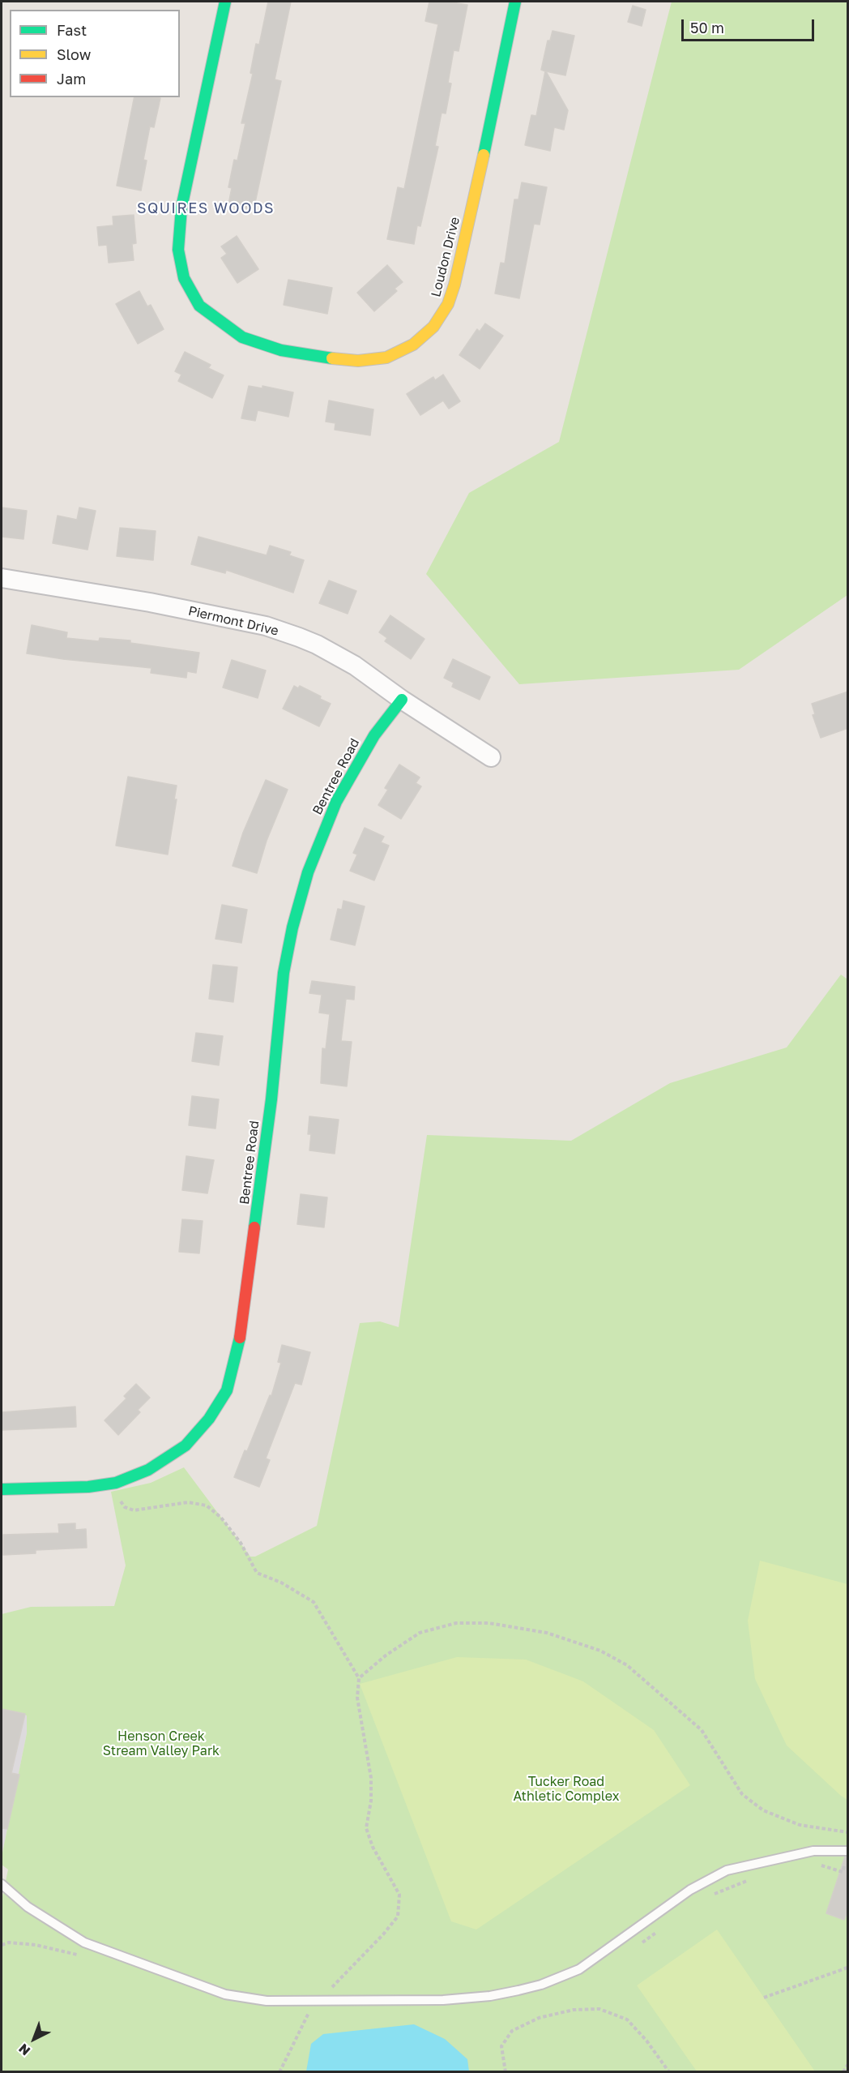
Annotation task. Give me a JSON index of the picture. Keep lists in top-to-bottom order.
{
  "streets": {
    "street": ["Loudon Drive", "Piermont Drive", "Bentree Road"]
  },
  "crossings": [
    ["Piermont Drive", "Bentree Road"]
  ],
  "districts": ["SQUIRES WOODS"],
  "parks": ["Henson Creek Stream Valley Park", "Tucker Road Athletic Complex"],
  "legend": ["Fast", "Slow", "Jam"],
  "scale_bar": "50 m",
  "north": "bottom left"
}
